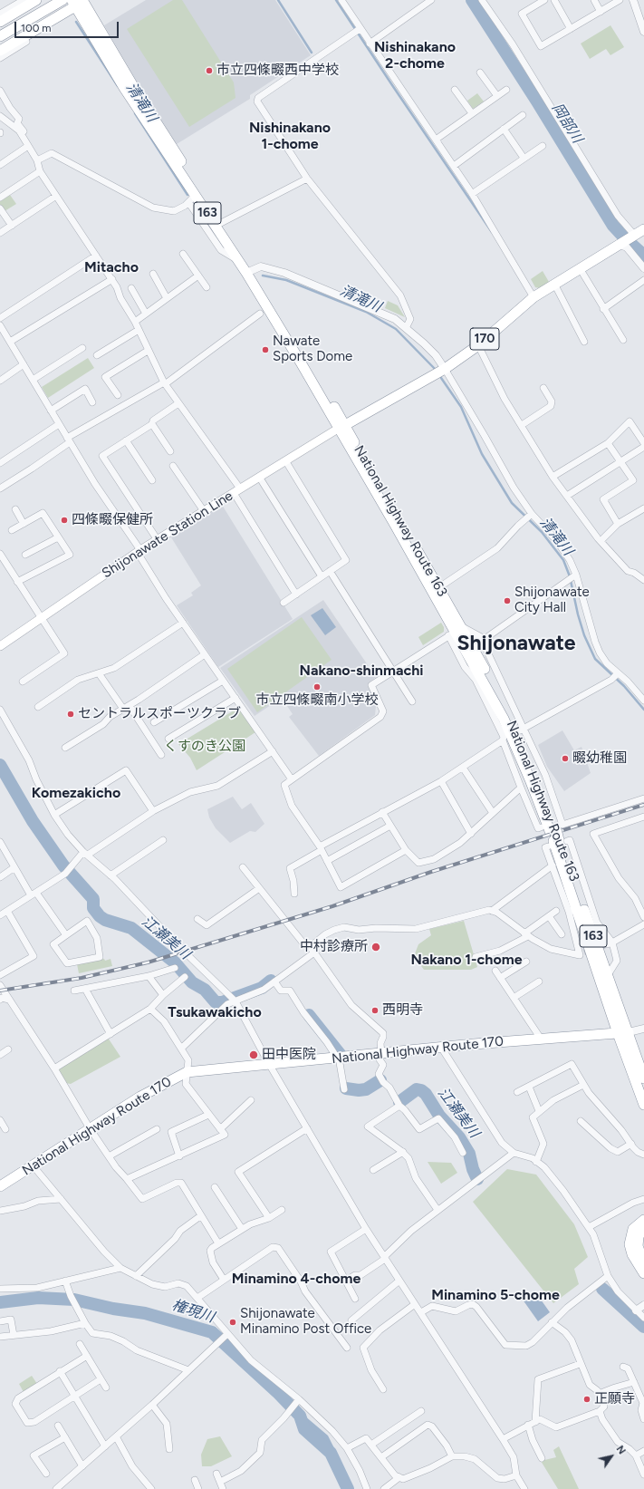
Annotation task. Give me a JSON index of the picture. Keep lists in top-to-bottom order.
{
  "streets": {
    "highway": [
      "163",
      "170",
      "National Highway Route 163",
      "National Highway Route 170"
    ],
    "main road": ["Shijonawate Station Line"]
  },
  "crossings": [
    ["163", "National Highway Route 163"],
    ["163", "National Highway Route 170"],
    ["170", "National Highway Route 163"],
    ["170", "Shijonawate Station Line"],
    ["National Highway Route 163", "Shijonawate Station Line"],
    ["National Highway Route 163", "National Highway Route 170"]
  ],
  "districts": [
    "Nishinakano 2-chome",
    "Nishinakano 1-chome",
    "Mitacho",
    "Shijonawate",
    "Nakano-shinmachi",
    "Komezakicho",
    "Nakano 1-chome",
    "Tsukawakicho",
    "Minamino 4-chome",
    "Minamino 5-chome"
  ],
  "water": [
    "清滝川",
    "岡部川",
    "江瀬美川",
    "権現川"
  ],
  "parks": ["くすのき公園"],
  "places": [
    "市立四條畷西中学校",
    "Nawate Sports Dome",
    "四條畷保健所",
    "Shijonawate City Hall",
    "市立四條畷南小学校",
    "セントラルスポーツクラブ",
    "畷幼稚園",
    "中村診療所",
    "西明寺",
    "田中医院",
    "Shijonawate Minamino Post Office",
    "正願寺"
  ],
  "scale_bar": "100 m",
  "north": "top right"
}
